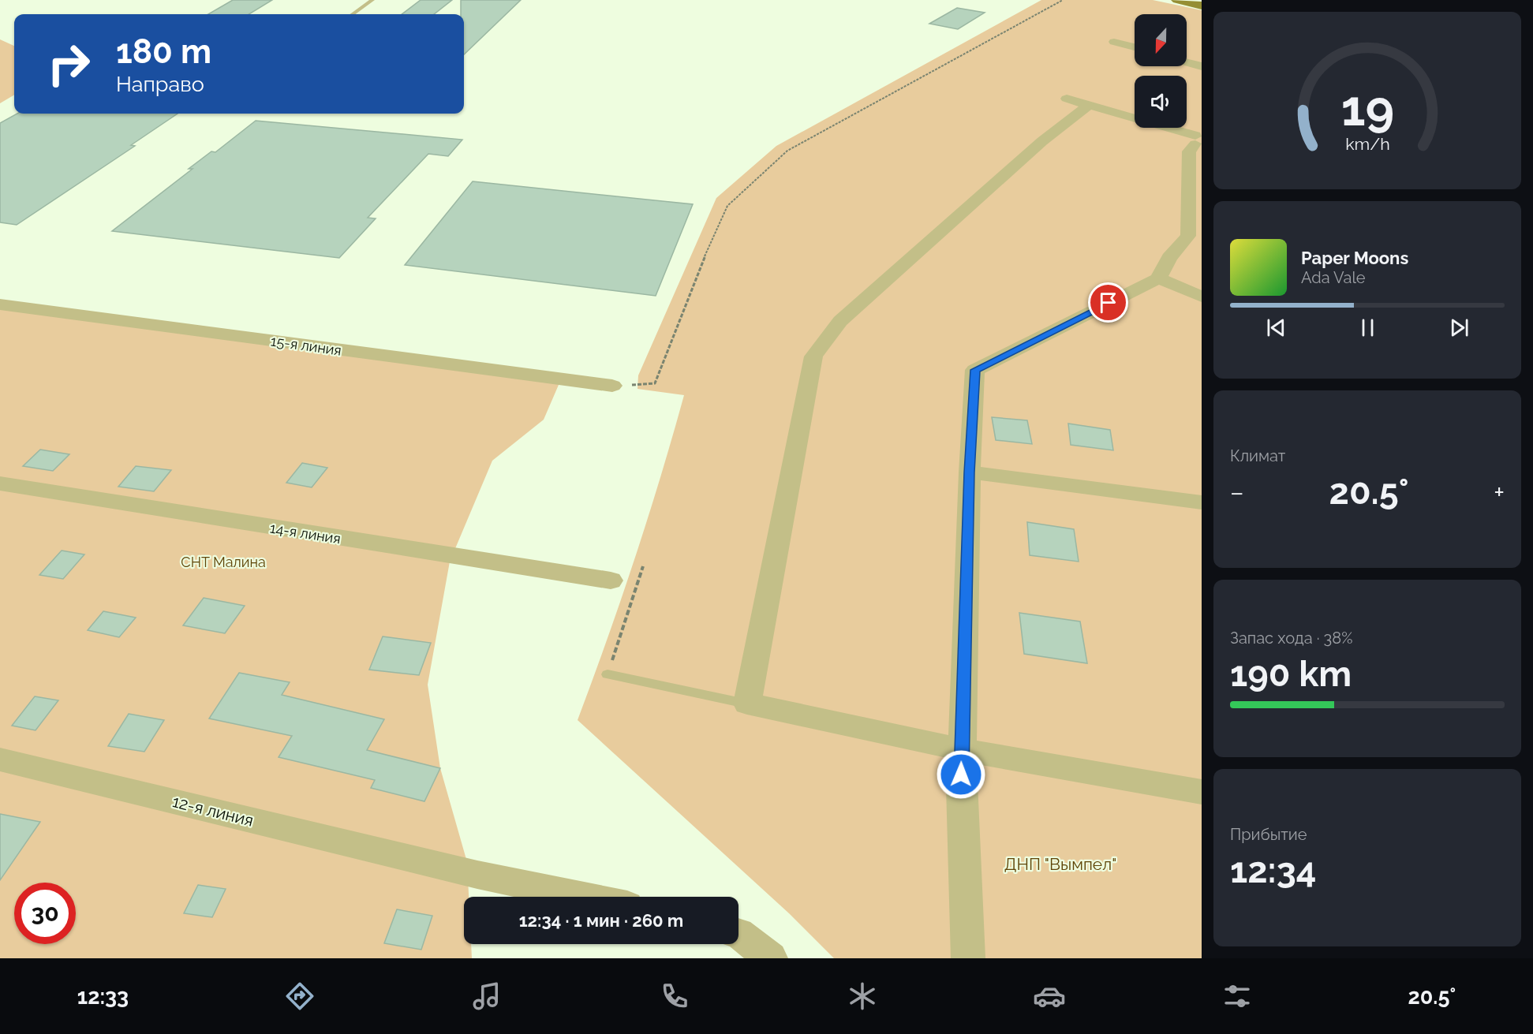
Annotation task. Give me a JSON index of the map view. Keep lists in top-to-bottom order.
{
  "streets": {
    "street": ["15-я линия", "14-я линия", "12-я линия"]
  },
  "parks": ["СНТ Малина", "ДНП \"Вымпел\""],
  "north": "bottom",
  "page": {
    "turn": ["180 m", "Направо"],
    "song": ["Paper Moons", "Ada Vale"],
    "tile": [
      "Климат",
      ["Запас хода · 38%", "190 km"],
      ["Прибытие", "12:34"]
    ],
    "heat": ["−", "20.5°", "+"],
    "limit": "30",
    "trip": "12:34 · 1 мин · 260 m",
    "tabs": ["12:33", "20.5°"],
    "gauge": ["19", "km/h"]
  }
}
